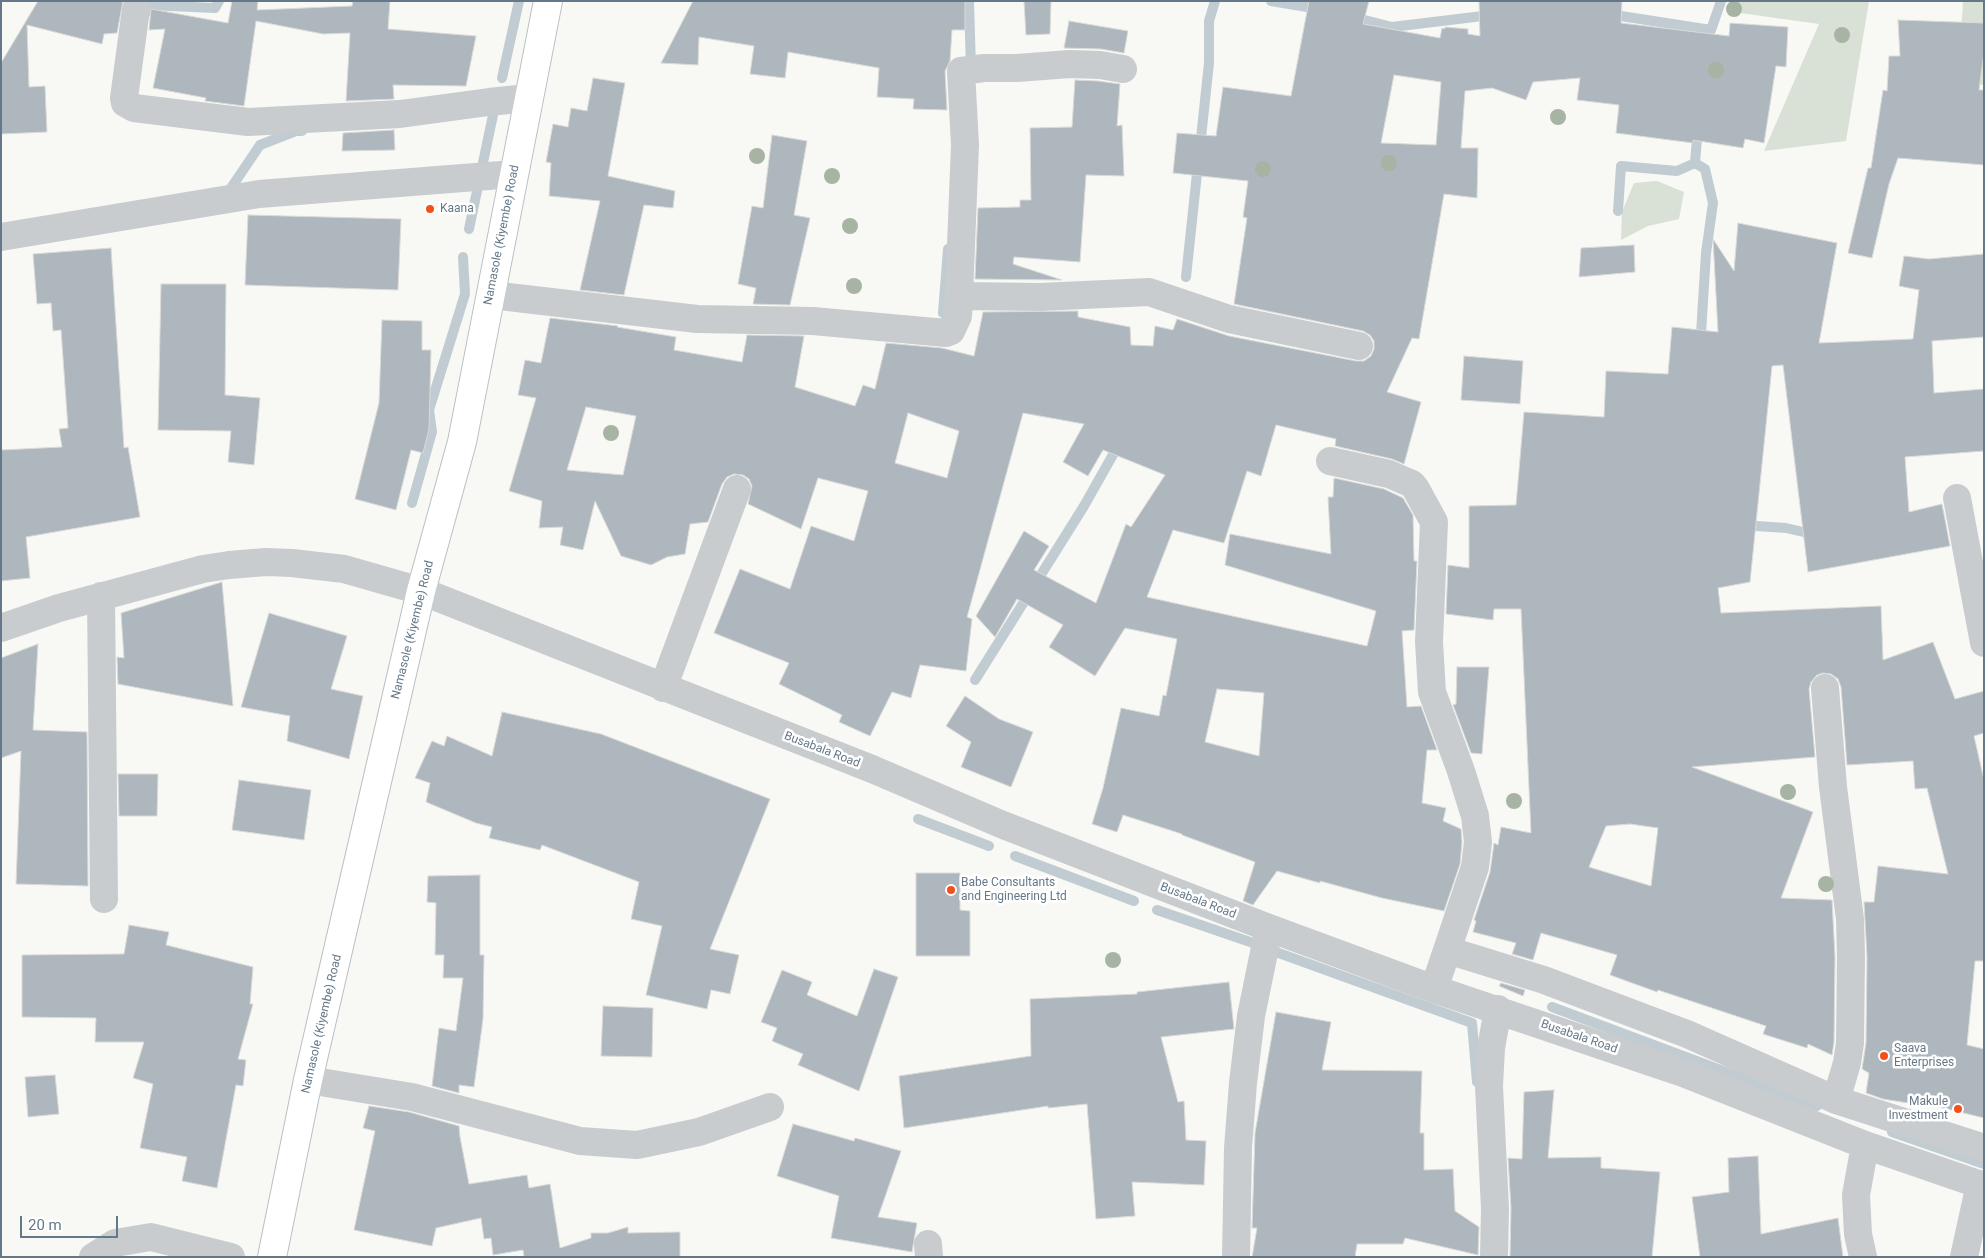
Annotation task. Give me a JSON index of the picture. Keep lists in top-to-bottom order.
{
  "streets": {
    "main road": ["Namasole (Kiyembe) Road"],
    "street": ["Busabala Road"]
  },
  "crossings": [
    ["Namasole (Kiyembe) Road", "Busabala Road"]
  ],
  "places": [
    "Kaana",
    "Babe Consultants and Engineering Ltd",
    "Saava Enterprises",
    "Makule Investment"
  ],
  "scale_bar": "20 m"
}
